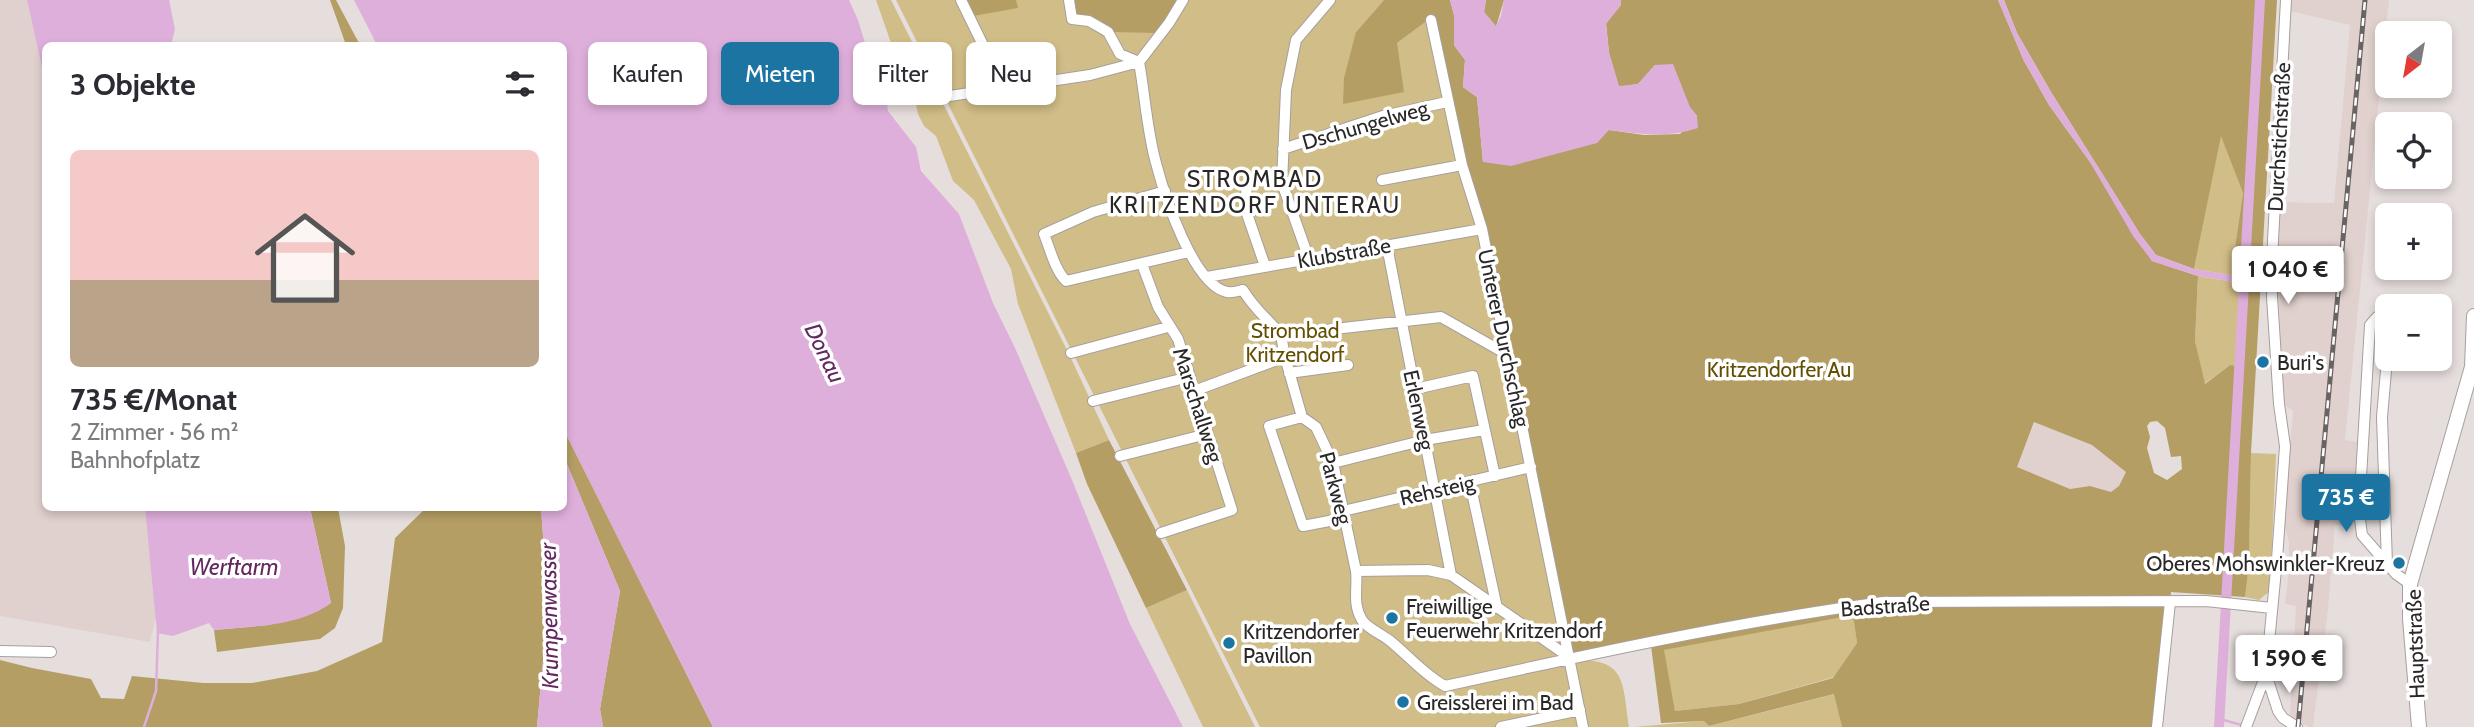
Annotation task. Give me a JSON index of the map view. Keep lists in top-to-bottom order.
{
  "streets": {
    "main road": ["Hauptstraße"],
    "street": [
      "Dschungelweg",
      "Durchstichstraße",
      "Klubstraße",
      "Unterer Durchschlag",
      "Marschallweg",
      "Erlenweg",
      "Parkweg",
      "Rehsteig",
      "Badstraße"
    ]
  },
  "crossings": [
    ["Dschungelweg", "Unterer Durchschlag"],
    ["Durchstichstraße", "Badstraße"],
    ["Klubstraße", "Unterer Durchschlag"],
    ["Klubstraße", "Erlenweg"],
    ["Unterer Durchschlag", "Parkweg"],
    ["Unterer Durchschlag", "Rehsteig"],
    ["Unterer Durchschlag", "Badstraße"],
    ["Erlenweg", "Rehsteig"],
    ["Parkweg", "Rehsteig"],
    ["Parkweg", "Badstraße"]
  ],
  "districts": ["STROMBAD KRITZENDORF UNTERAU"],
  "water": ["Donau", "Werftarm", "Krumpenwasser"],
  "parks": ["Strombad Kritzendorf", "Kritzendorfer Au"],
  "places": [
    "Buri's",
    "Oberes Mohswinkler-Kreuz",
    "Freiwillige Feuerwehr Kritzendorf",
    "Kritzendorfer Pavillon",
    "Greisslerei im Bad"
  ],
  "north": "bottom left",
  "page": {
    "map_buttons": ["+", "−"],
    "chip": [
      "Kaufen",
      "Mieten",
      "Filter",
      "Neu"
    ],
    "heading": "3 Objekte",
    "list": [
      {
        "name": "735 €/Monat",
        "note": "2 Zimmer · 56 m² · Bahnhofplatz"
      }
    ],
    "price": ["1 040 €", "735 €", "1 590 €"]
  }
}
